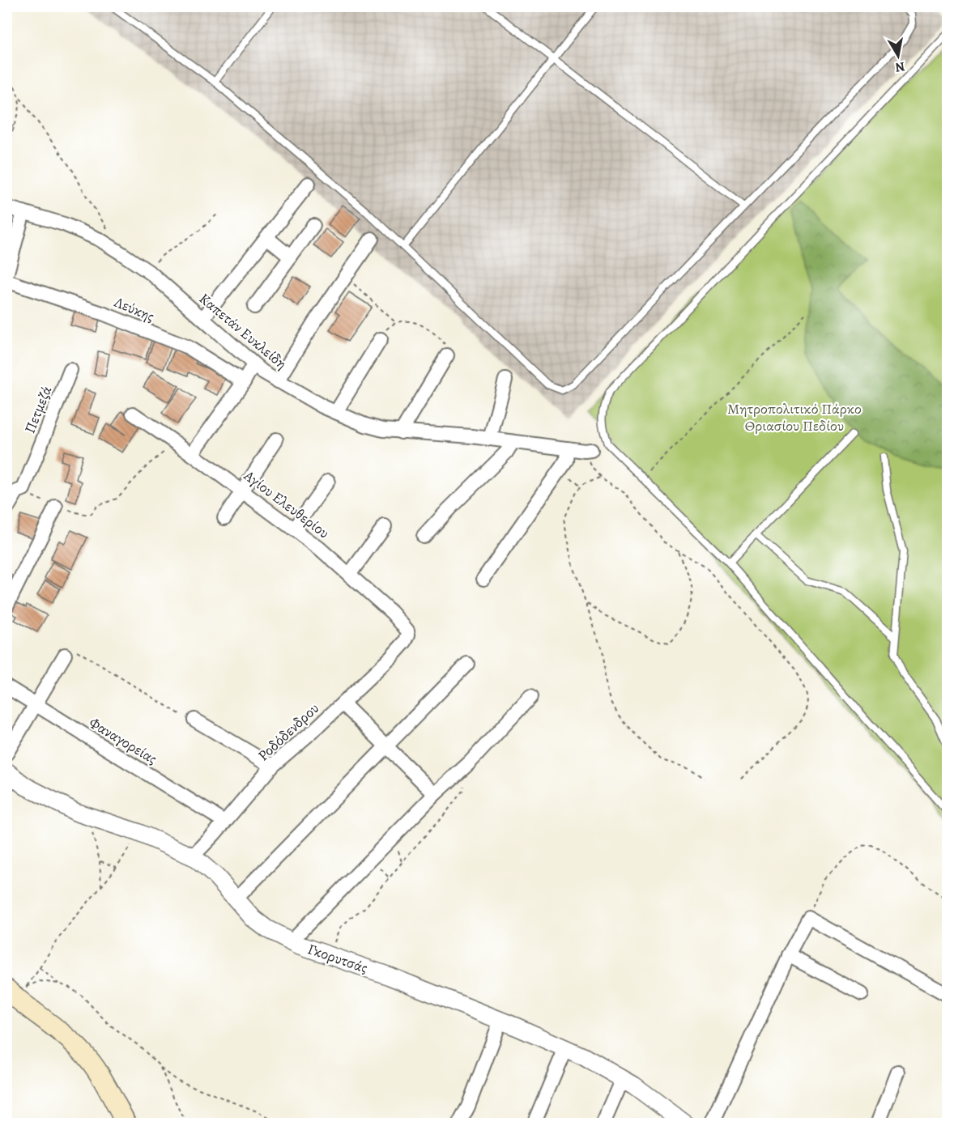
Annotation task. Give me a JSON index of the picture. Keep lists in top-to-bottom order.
{
  "streets": {
    "street": [
      "Λεύκης",
      "Καπετάν Ευκλείδη",
      "Πετμεζά",
      "Αγίου Ελευθερίου",
      "Ροδόδενδρου",
      "Φαναγορείας",
      "Γκορυτσάς"
    ]
  },
  "crossings": [
    ["Αγίου Ελευθερίου", "Ροδόδενδρου"],
    ["Ροδόδενδρου", "Φαναγορείας"],
    ["Ροδόδενδρου", "Γκορυτσάς"]
  ],
  "parks": ["Μητροπολιτικό Πάρκο Θριασίου Πεδίου"],
  "north": "bottom"
}
